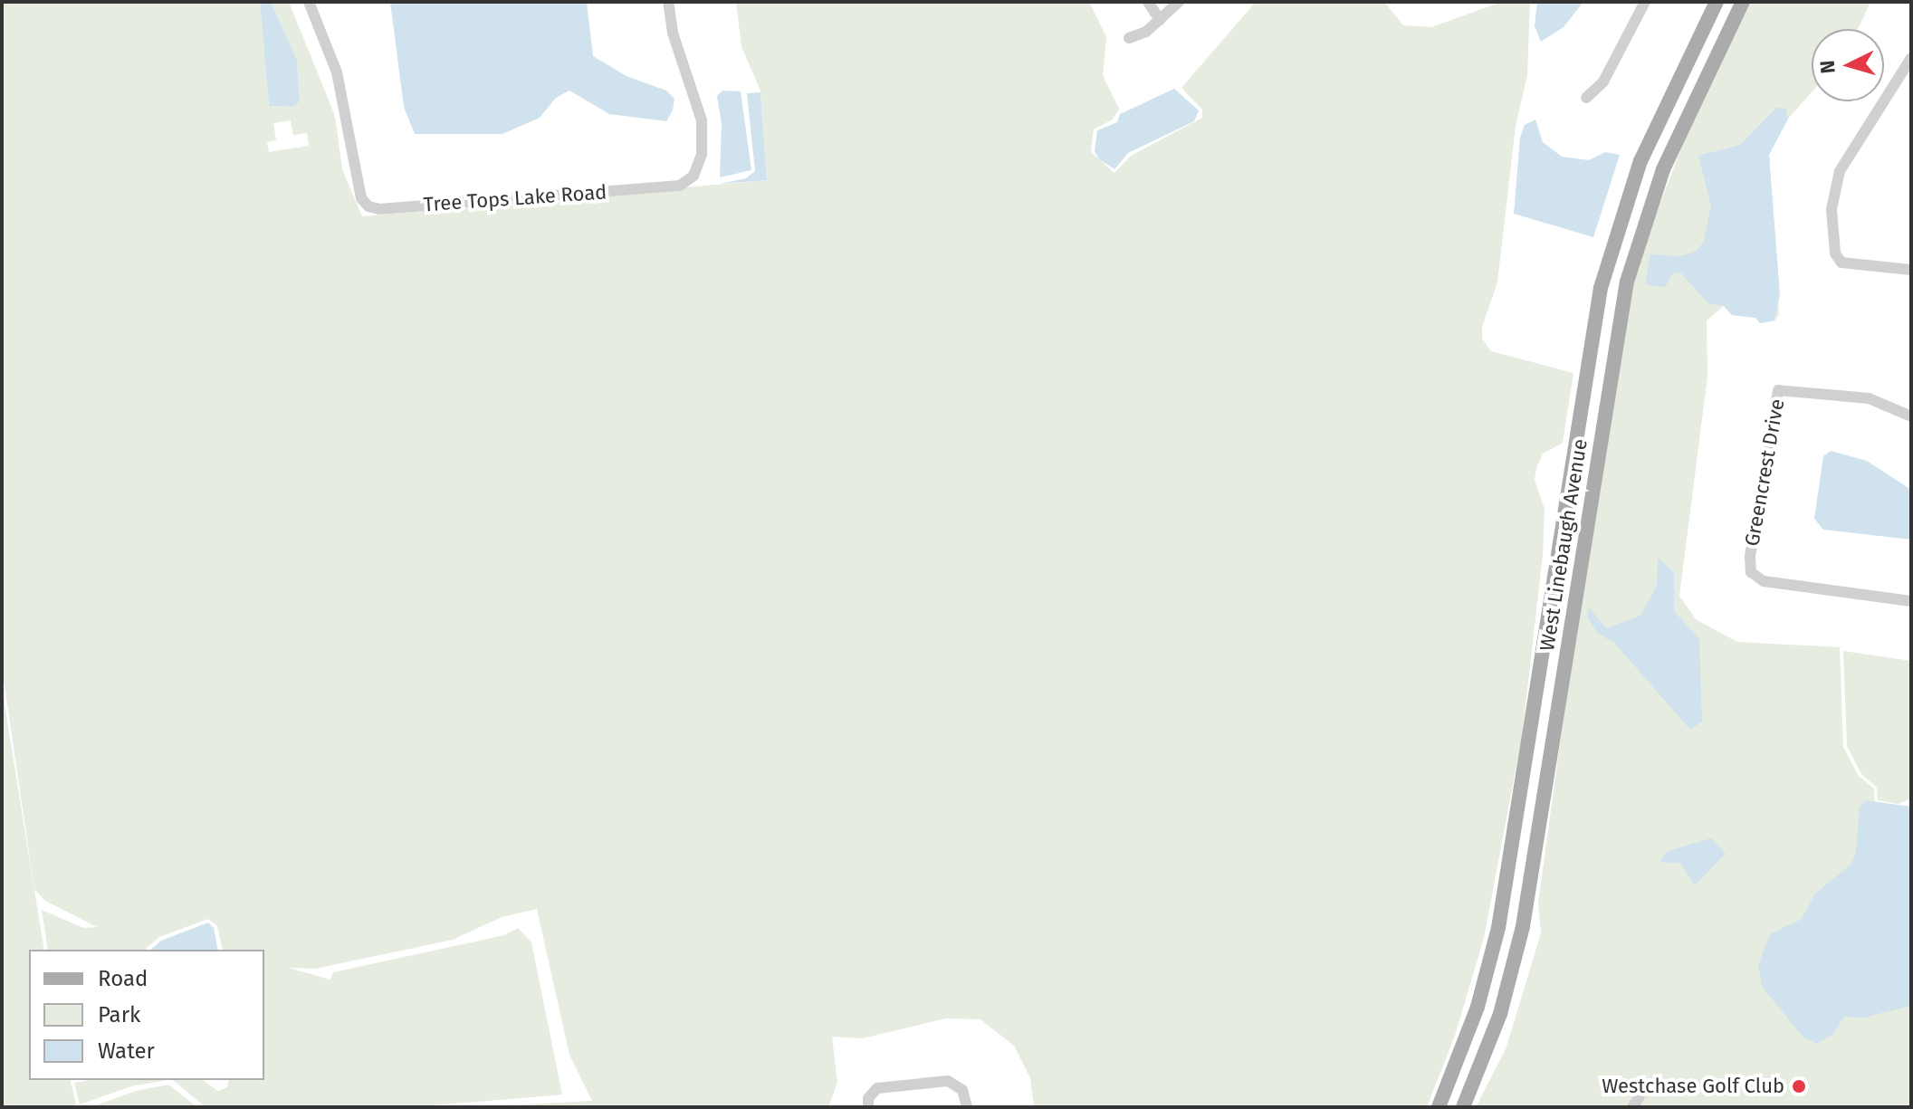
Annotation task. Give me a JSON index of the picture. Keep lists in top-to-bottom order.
{
  "streets": {
    "main road": ["West Linebaugh Avenue"],
    "street": ["Tree Tops Lake Road", "Greencrest Drive"]
  },
  "places": ["Westchase Golf Club"],
  "legend": ["Road", "Park", "Water"],
  "north": "left"
}
